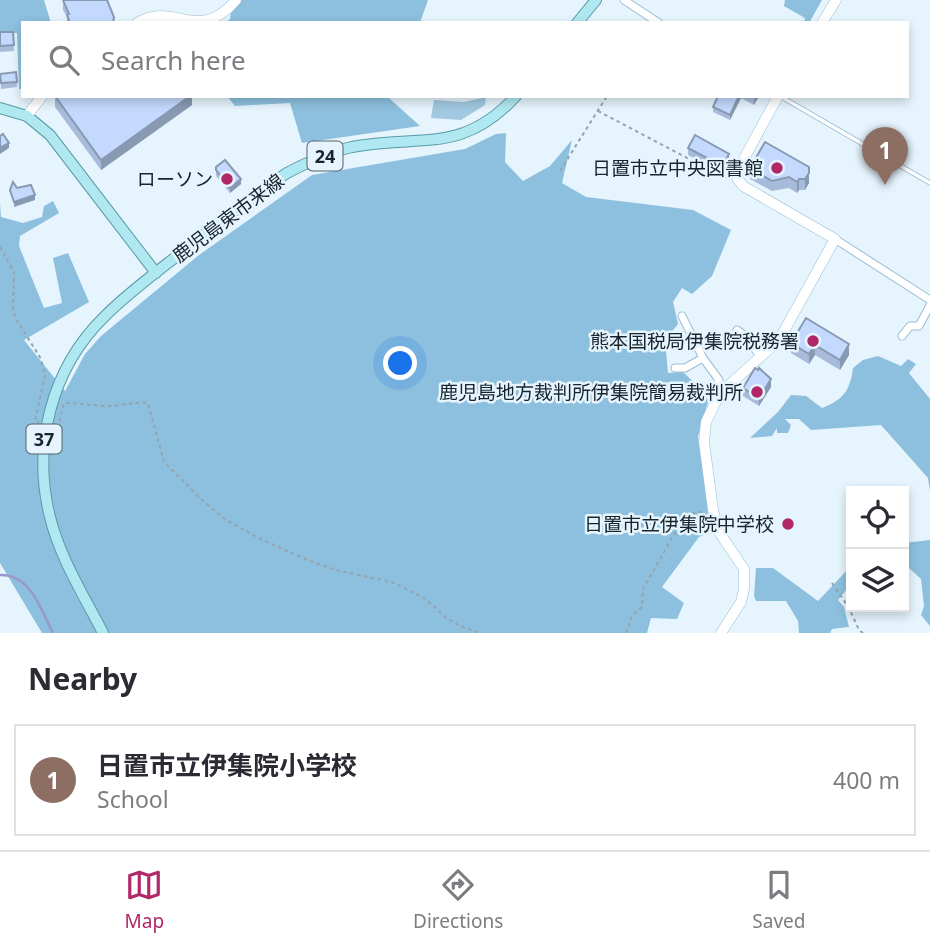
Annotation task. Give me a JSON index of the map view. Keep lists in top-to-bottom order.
{
  "streets": {
    "main road": ["24", "鹿児島東市来線", "37"]
  },
  "crossings": [
    ["鹿児島東市来線", "37"]
  ],
  "places": [
    "日置市立中央図書館",
    "ローソン",
    "熊本国税局伊集院税務署",
    "鹿児島地方裁判所伊集院簡易裁判所",
    "日置市立伊集院中学校"
  ],
  "page": {
    "search": "Search here",
    "pins": "1",
    "heading": "Nearby",
    "list": [
      {
        "mark": "1",
        "name": "日置市立伊集院小学校",
        "note": "School",
        "value": "400 m"
      }
    ],
    "nav": ["Map", "Directions", "Saved"]
  }
}
